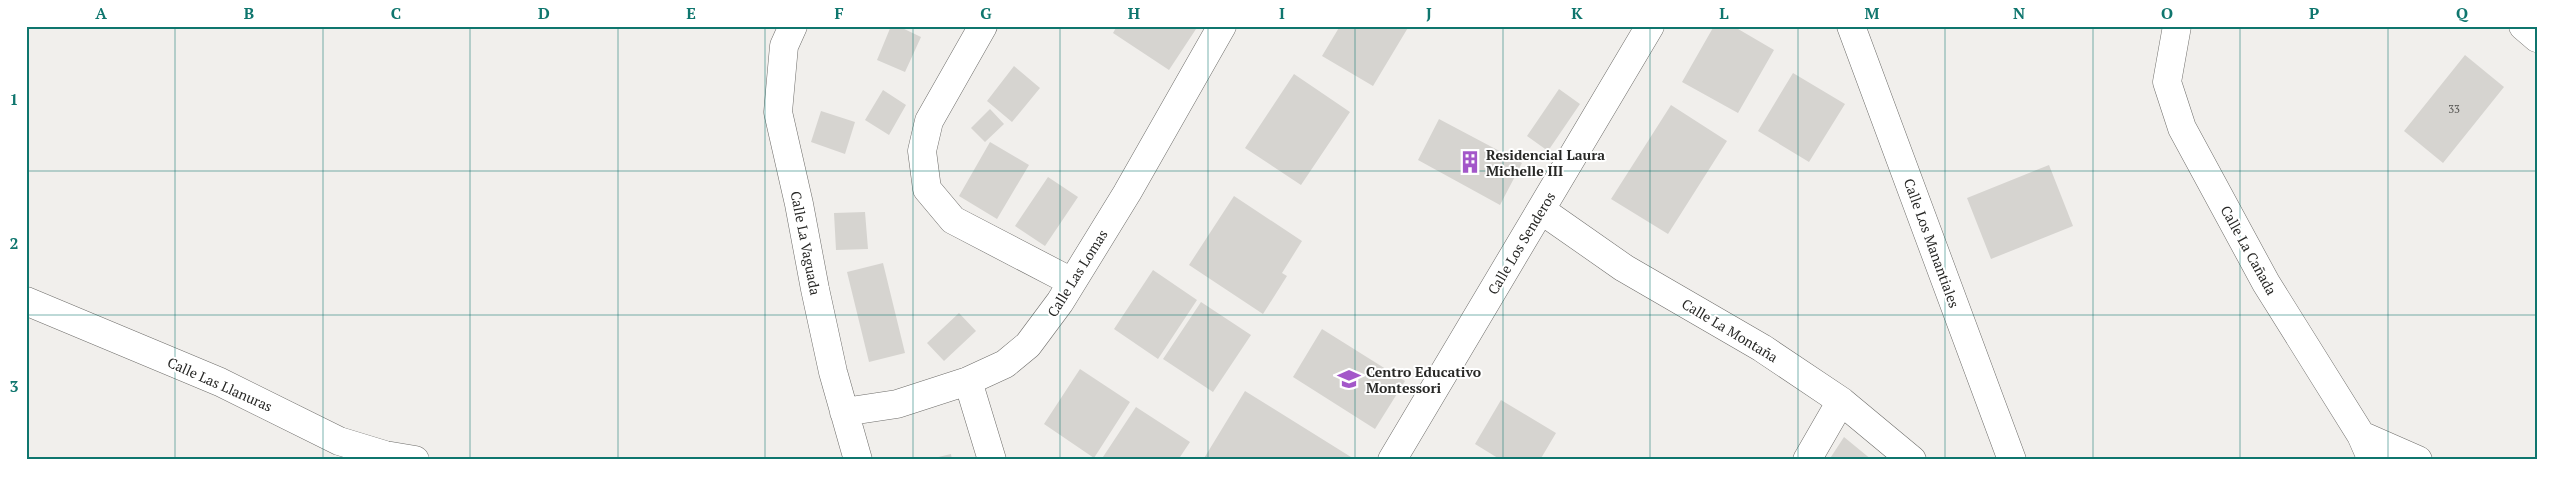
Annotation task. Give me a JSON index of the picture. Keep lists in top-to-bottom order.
{
  "streets": {
    "street": [
      "Calle La Vaguada",
      "Calle Los Senderos",
      "Calle Los Manantiales",
      "Calle La Cañada",
      "Calle Las Lomas",
      "Calle La Montaña",
      "Calle Las Llanuras"
    ]
  },
  "crossings": [
    ["Calle La Vaguada", "Calle Las Lomas"],
    ["Calle Los Senderos", "Calle La Montaña"]
  ],
  "places": {
    "building": ["Residencial Laura Michelle III"],
    "school or university": ["Centro Educativo Montessori"]
  },
  "house_numbers": ["33"],
  "grid": {
    "columns": [
      "A",
      "B",
      "C",
      "D",
      "E",
      "F",
      "G",
      "H",
      "I",
      "J",
      "K",
      "L",
      "M",
      "N",
      "O",
      "P",
      "Q"
    ],
    "rows": ["1", "2", "3"]
  }
}
